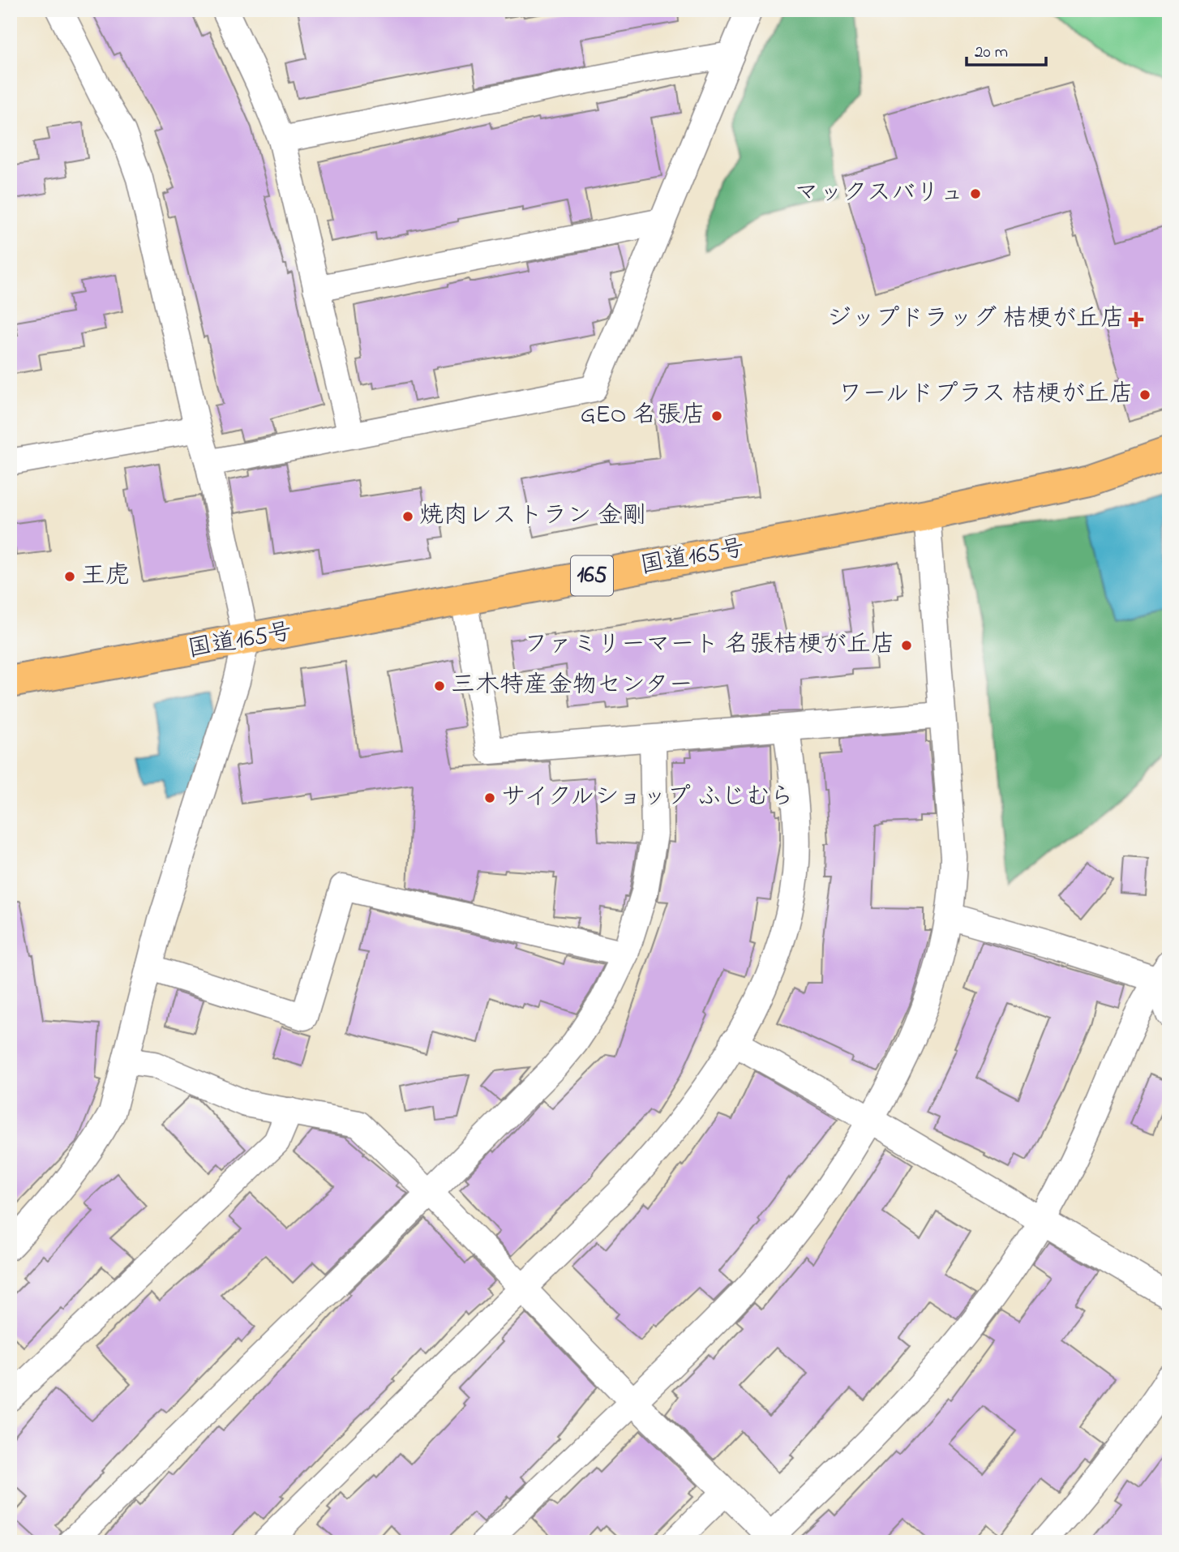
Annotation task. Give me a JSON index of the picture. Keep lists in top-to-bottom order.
{
  "streets": {
    "highway": ["国道165号", "165"]
  },
  "places": {
    "other": [
      "マックスバリュ",
      "ワールドプラス 桔梗が丘店",
      "GEO 名張店",
      "焼肉レストラン 金剛",
      "王虎",
      "ファミリーマート 名張桔梗が丘店",
      "三木特産金物センター",
      "サイクルショップ ふじむら"
    ],
    "health": ["ジップドラッグ 桔梗が丘店"]
  },
  "scale_bar": "20 m"
}
